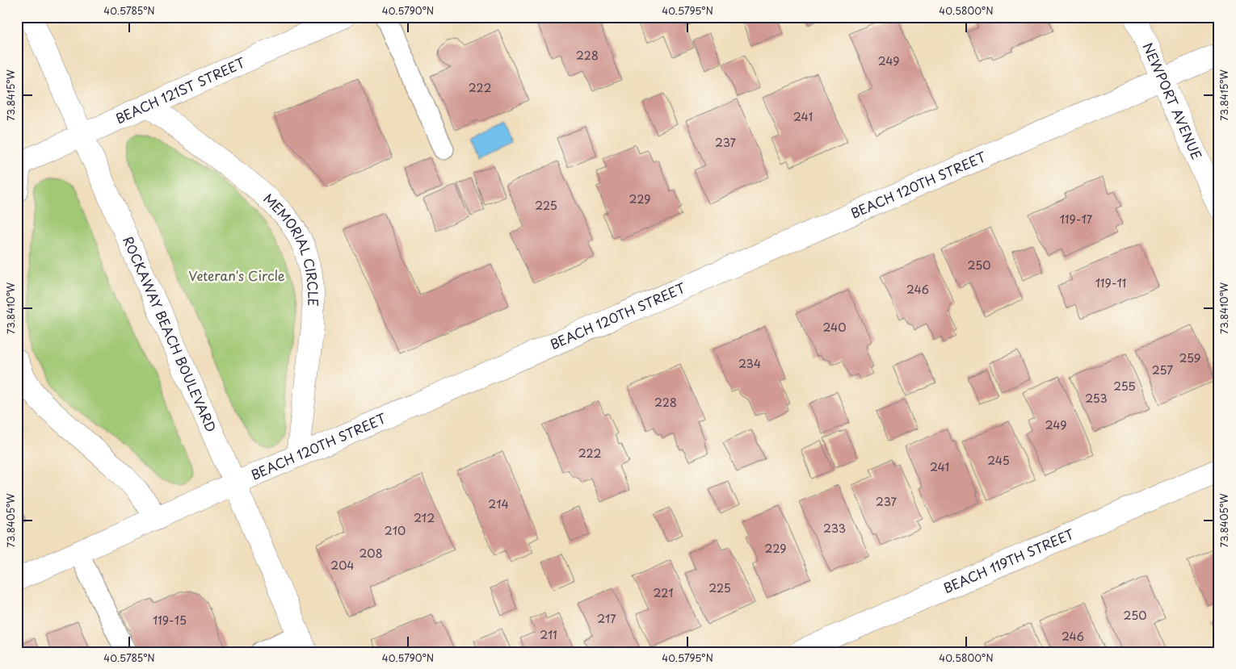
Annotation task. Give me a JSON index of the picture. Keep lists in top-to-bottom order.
{
  "streets": {
    "street": [
      "BEACH 121ST STREET",
      "NEWPORT AVENUE",
      "BEACH 120TH STREET",
      "MEMORIAL CIRCLE",
      "ROCKAWAY BEACH BOULEVARD",
      "BEACH 119TH STREET"
    ]
  },
  "crossings": [
    ["BEACH 121ST STREET", "MEMORIAL CIRCLE"],
    ["BEACH 121ST STREET", "ROCKAWAY BEACH BOULEVARD"],
    ["NEWPORT AVENUE", "BEACH 120TH STREET"],
    ["BEACH 120TH STREET", "MEMORIAL CIRCLE"],
    ["BEACH 120TH STREET", "ROCKAWAY BEACH BOULEVARD"]
  ],
  "parks": ["Veteran's Circle"],
  "house_numbers": [
    "228",
    "249",
    "222",
    "241",
    "237",
    "229",
    "225",
    "119-17",
    "250",
    "119-11",
    "246",
    "240",
    "259",
    "234",
    "257",
    "255",
    "253",
    "228",
    "249",
    "222",
    "245",
    "241",
    "237",
    "214",
    "212",
    "233",
    "210",
    "229",
    "208",
    "204",
    "225",
    "221",
    "250",
    "217",
    "119-15",
    "211",
    "246"
  ],
  "coordinates": [
    "40.5785°N",
    "40.5790°N",
    "40.5795°N",
    "40.5800°N",
    "73.8415°W",
    "73.8410°W",
    "73.8405°W"
  ]
}
